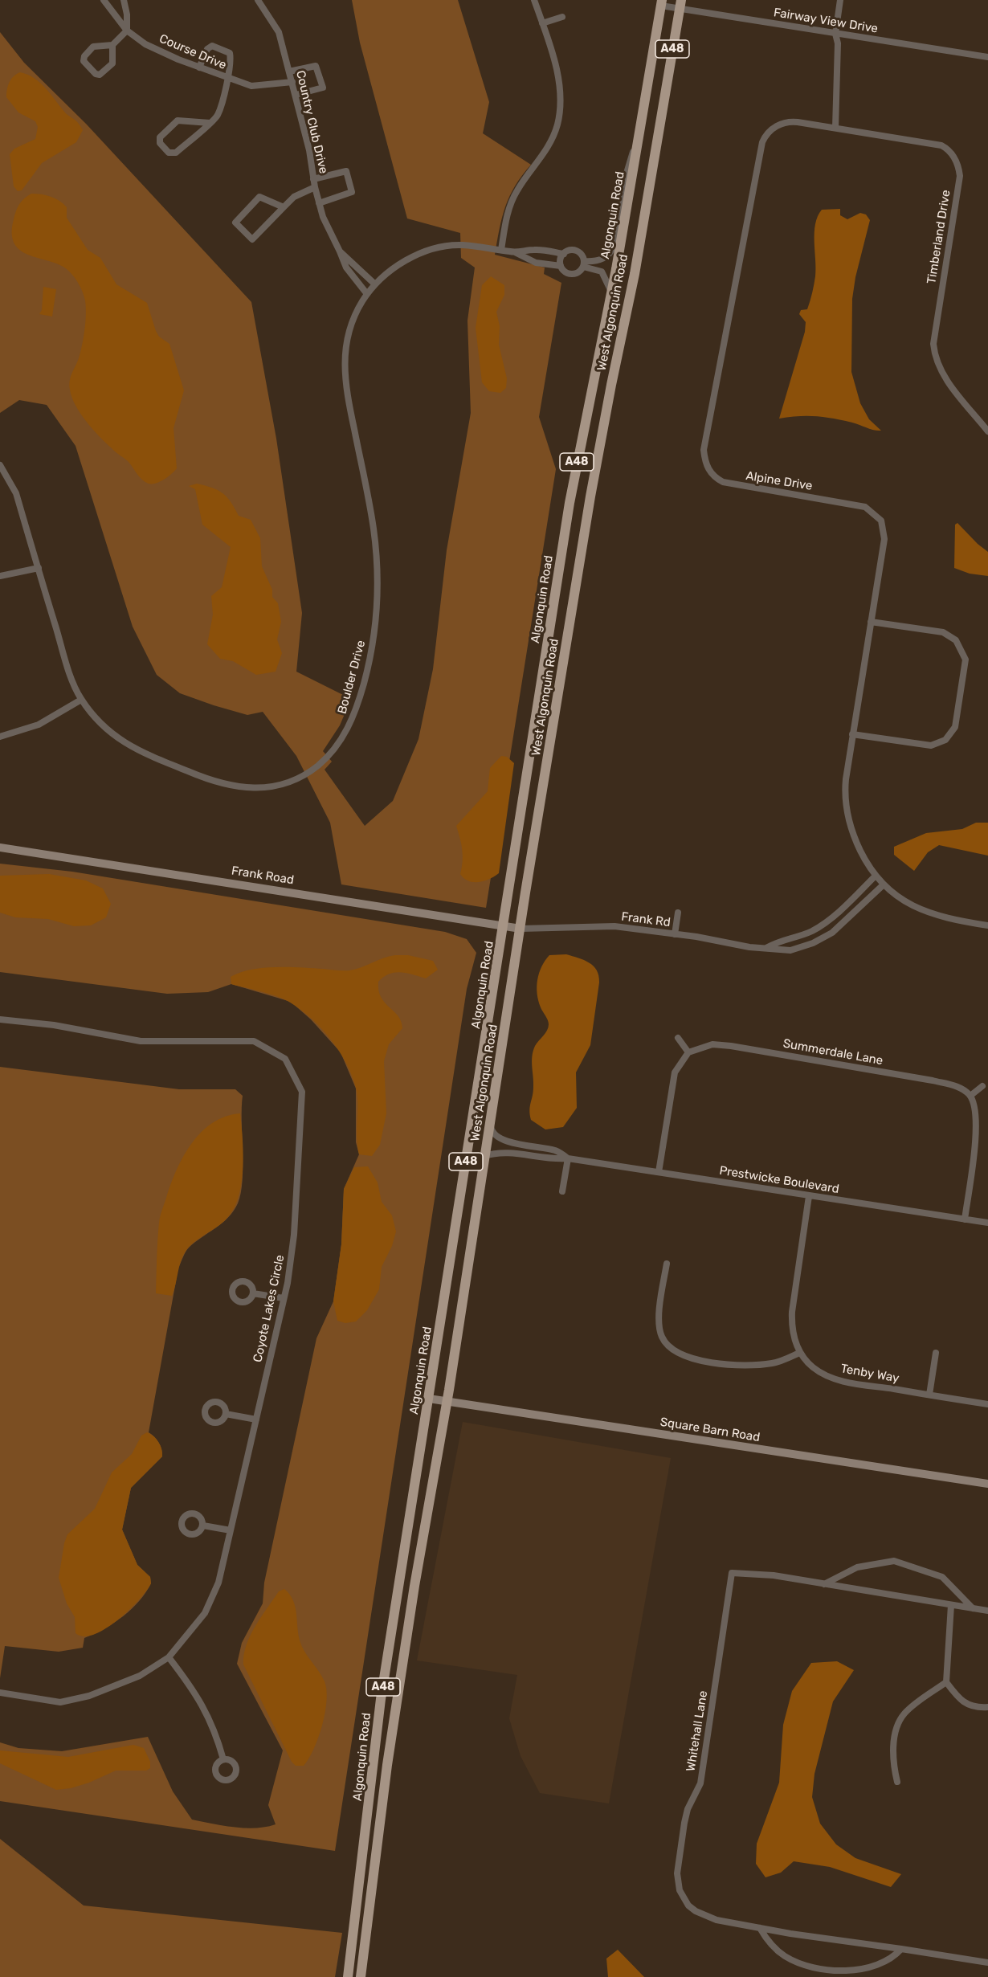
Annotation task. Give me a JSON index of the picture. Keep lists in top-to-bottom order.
{
  "streets": {
    "main road": ["A48", "Algonquin Road", "West Algonquin Road"],
    "street": [
      "Fairway View Drive",
      "Course Drive",
      "Country Club Drive",
      "Timberland Drive",
      "Alpine Drive",
      "Boulder Drive",
      "Frank Road",
      "Frank Rd",
      "Summerdale Lane",
      "Prestwicke Boulevard",
      "Coyote Lakes Circle",
      "Tenby Way",
      "Square Barn Road",
      "Whitehall Lane"
    ]
  },
  "crossings": [
    ["Fairway View Drive", "Algonquin Road"],
    ["Fairway View Drive", "West Algonquin Road"],
    ["A48", "West Algonquin Road"],
    ["A48", "Square Barn Road"],
    ["Course Drive", "Country Club Drive"],
    ["Country Club Drive", "Boulder Drive"],
    ["Algonquin Road", "Boulder Drive"],
    ["Algonquin Road", "Frank Road"],
    ["Algonquin Road", "Square Barn Road"],
    ["Timberland Drive", "Alpine Drive"],
    ["West Algonquin Road", "Frank Road"],
    ["West Algonquin Road", "Frank Rd"],
    ["West Algonquin Road", "Prestwicke Boulevard"],
    ["West Algonquin Road", "Square Barn Road"],
    ["Alpine Drive", "Frank Rd"],
    ["Frank Road", "Frank Rd"]
  ]
}
